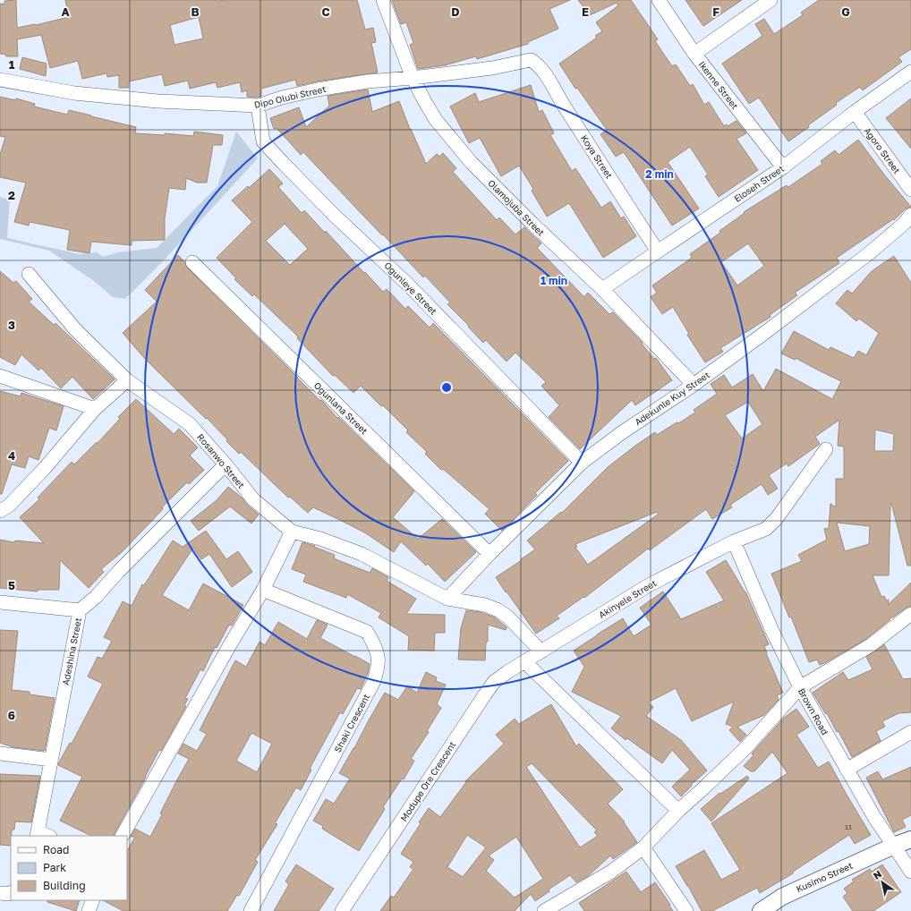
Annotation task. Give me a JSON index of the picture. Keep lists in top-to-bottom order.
{
  "streets": {
    "street": [
      "Ikenne Street",
      "Dipo Olubi Street",
      "Agoro Street",
      "Koya Street",
      "Eloseh Street",
      "Olamojuba Street",
      "Ogunleye Street",
      "Adekunle Kuy Street",
      "Ogunlana Street",
      "Rosanwo Street",
      "Akinyele Street",
      "Adeshina Street",
      "Brown Road",
      "Shaki Crescent",
      "Modupe Ore Crescent",
      "Kusimo Street"
    ]
  },
  "crossings": [
    ["Ikenne Street", "Eloseh Street"],
    ["Dipo Olubi Street", "Koya Street"],
    ["Dipo Olubi Street", "Olamojuba Street"],
    ["Dipo Olubi Street", "Ogunleye Street"],
    ["Agoro Street", "Eloseh Street"],
    ["Koya Street", "Eloseh Street"],
    ["Eloseh Street", "Olamojuba Street"],
    ["Olamojuba Street", "Adekunle Kuy Street"],
    ["Ogunleye Street", "Adekunle Kuy Street"],
    ["Adekunle Kuy Street", "Ogunlana Street"],
    ["Adekunle Kuy Street", "Rosanwo Street"],
    ["Rosanwo Street", "Akinyele Street"],
    ["Rosanwo Street", "Adeshina Street"],
    ["Akinyele Street", "Brown Road"],
    ["Akinyele Street", "Modupe Ore Crescent"],
    ["Brown Road", "Kusimo Street"]
  ],
  "house_numbers": ["11"],
  "legend": ["Road", "Park", "Building"],
  "north": "top left",
  "grid": {
    "columns": [
      "A",
      "B",
      "C",
      "D",
      "E",
      "F",
      "G"
    ],
    "rows": [
      "1",
      "2",
      "3",
      "4",
      "5",
      "6"
    ]
  },
  "rings": ["2 min", "1 min"]
}
